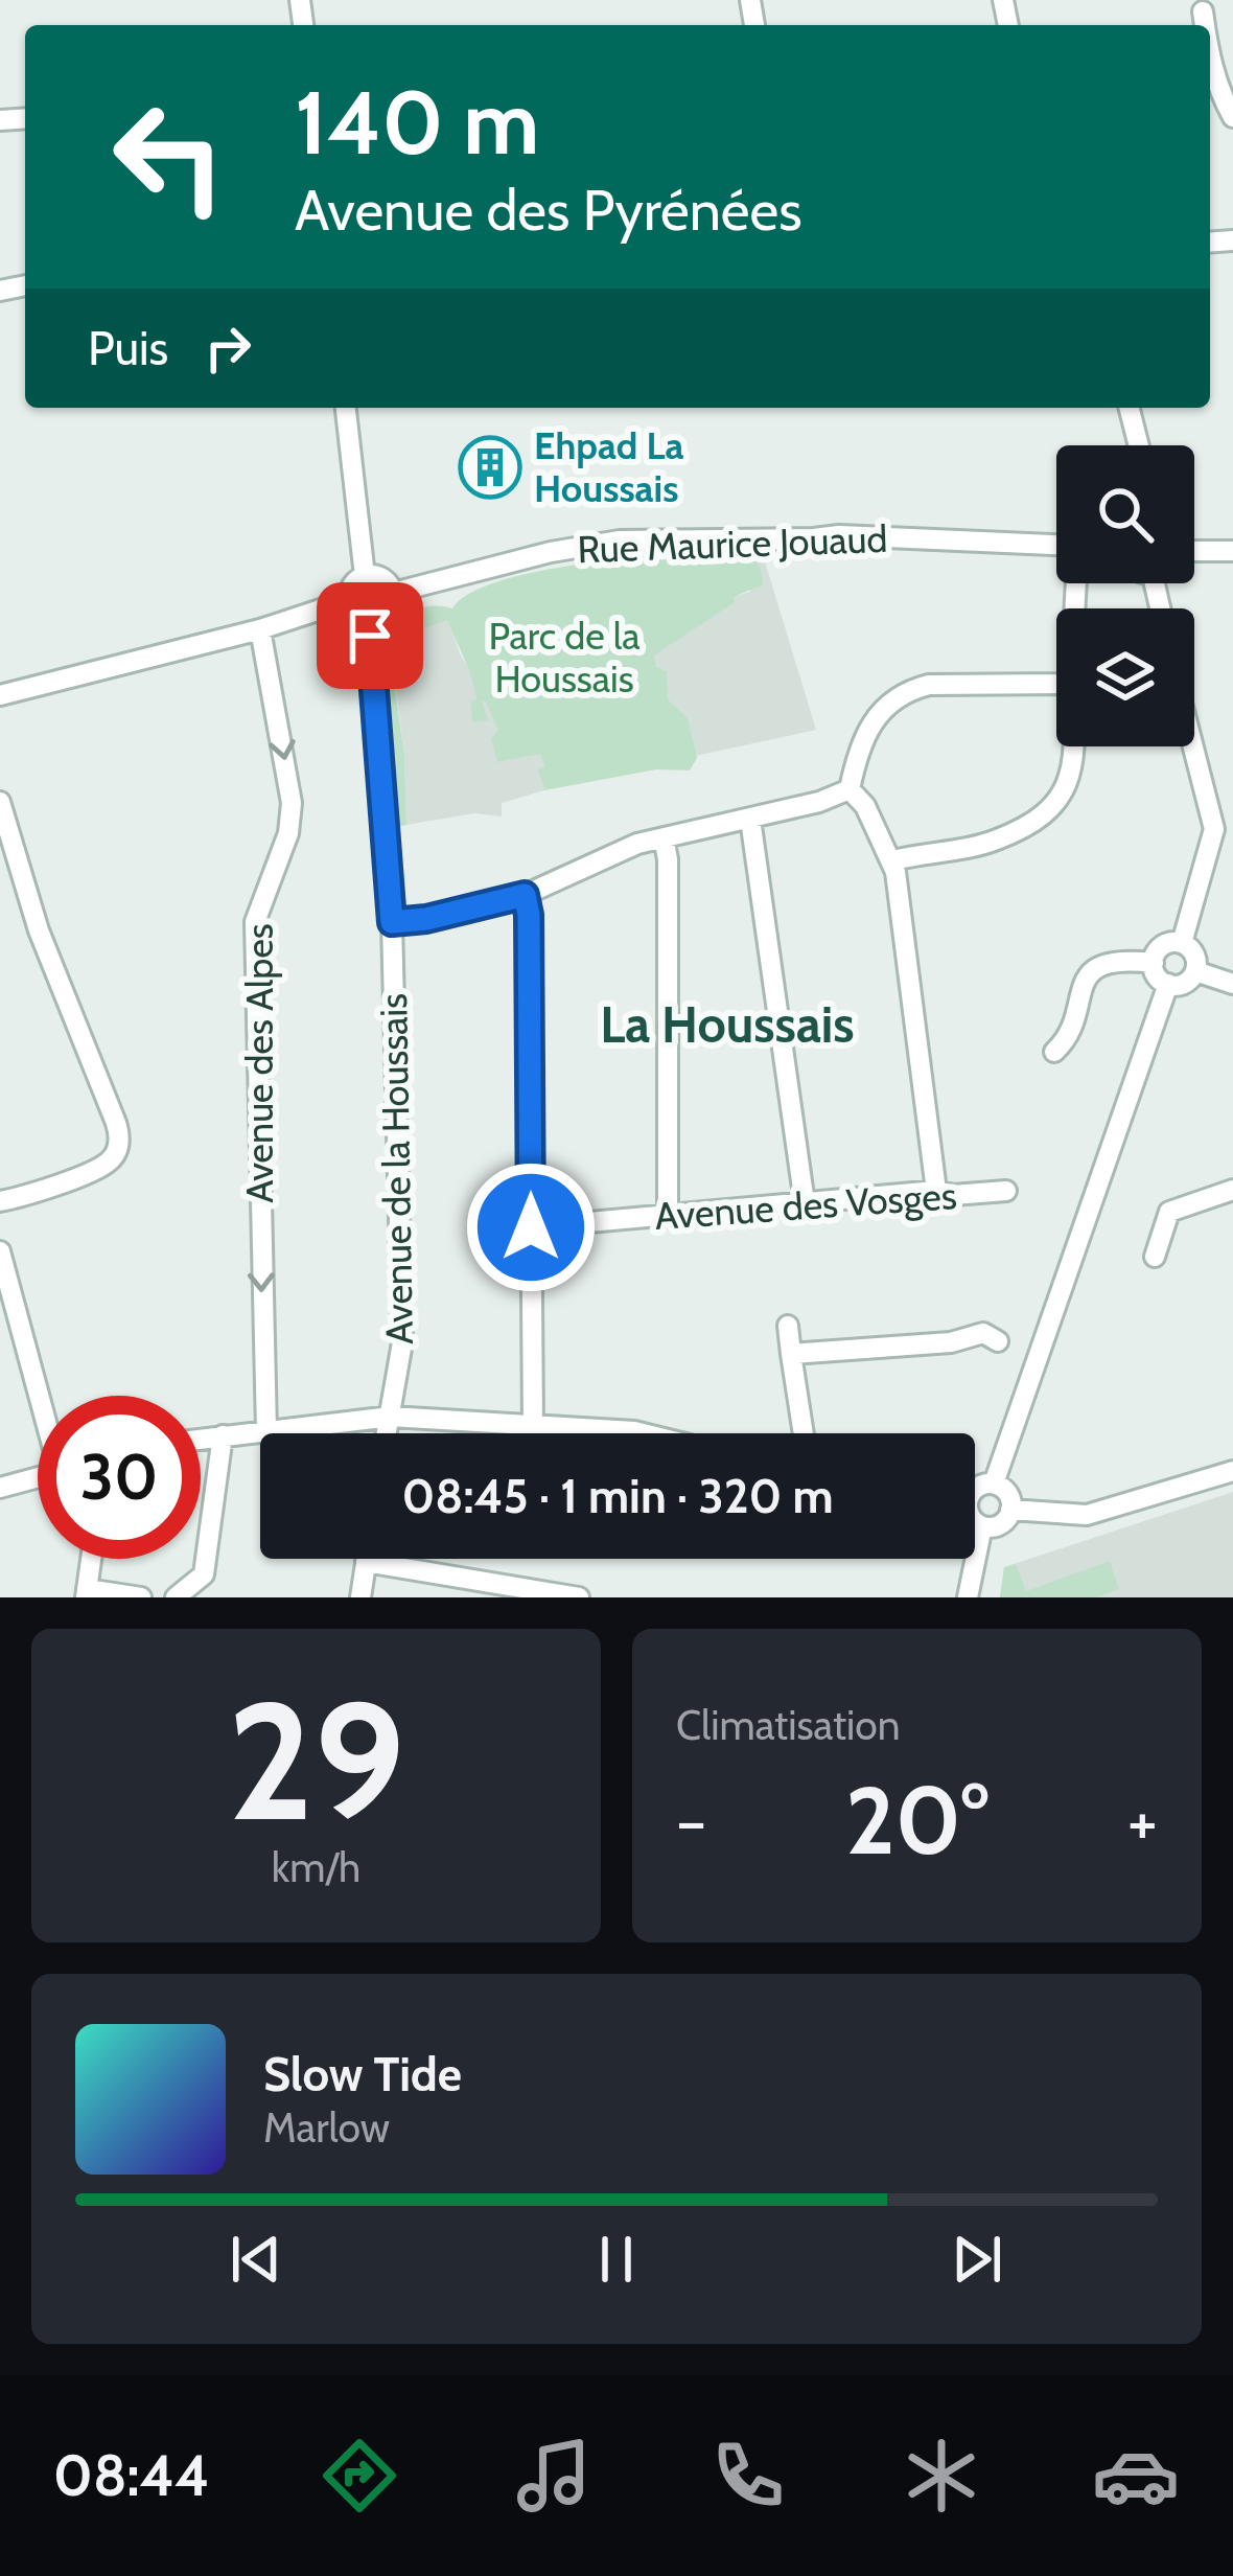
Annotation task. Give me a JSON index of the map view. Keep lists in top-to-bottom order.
{
  "streets": {
    "street": [
      "Rue Maurice Jouaud",
      "Avenue des Alpes",
      "Avenue de la Houssais",
      "Avenue des Vosges"
    ]
  },
  "crossings": [
    ["Rue Maurice Jouaud", "Avenue de la Houssais"]
  ],
  "one_way": ["Avenue des Alpes"],
  "districts": ["La Houssais"],
  "parks": ["Parc de la Houssais"],
  "places": {
    "building": ["Ehpad La Houssais"]
  },
  "page": {
    "turn": ["140 m", "Avenue des Pyrénées"],
    "then": "Puis",
    "limit": "30",
    "trip": "08:45 · 1 min · 320 m",
    "tile": [
      ["29", "km/h"],
      "Climatisation"
    ],
    "heat": ["−", "20°", "+"],
    "song": ["Slow Tide", "Marlow"],
    "tabs": "08:44"
  }
}
